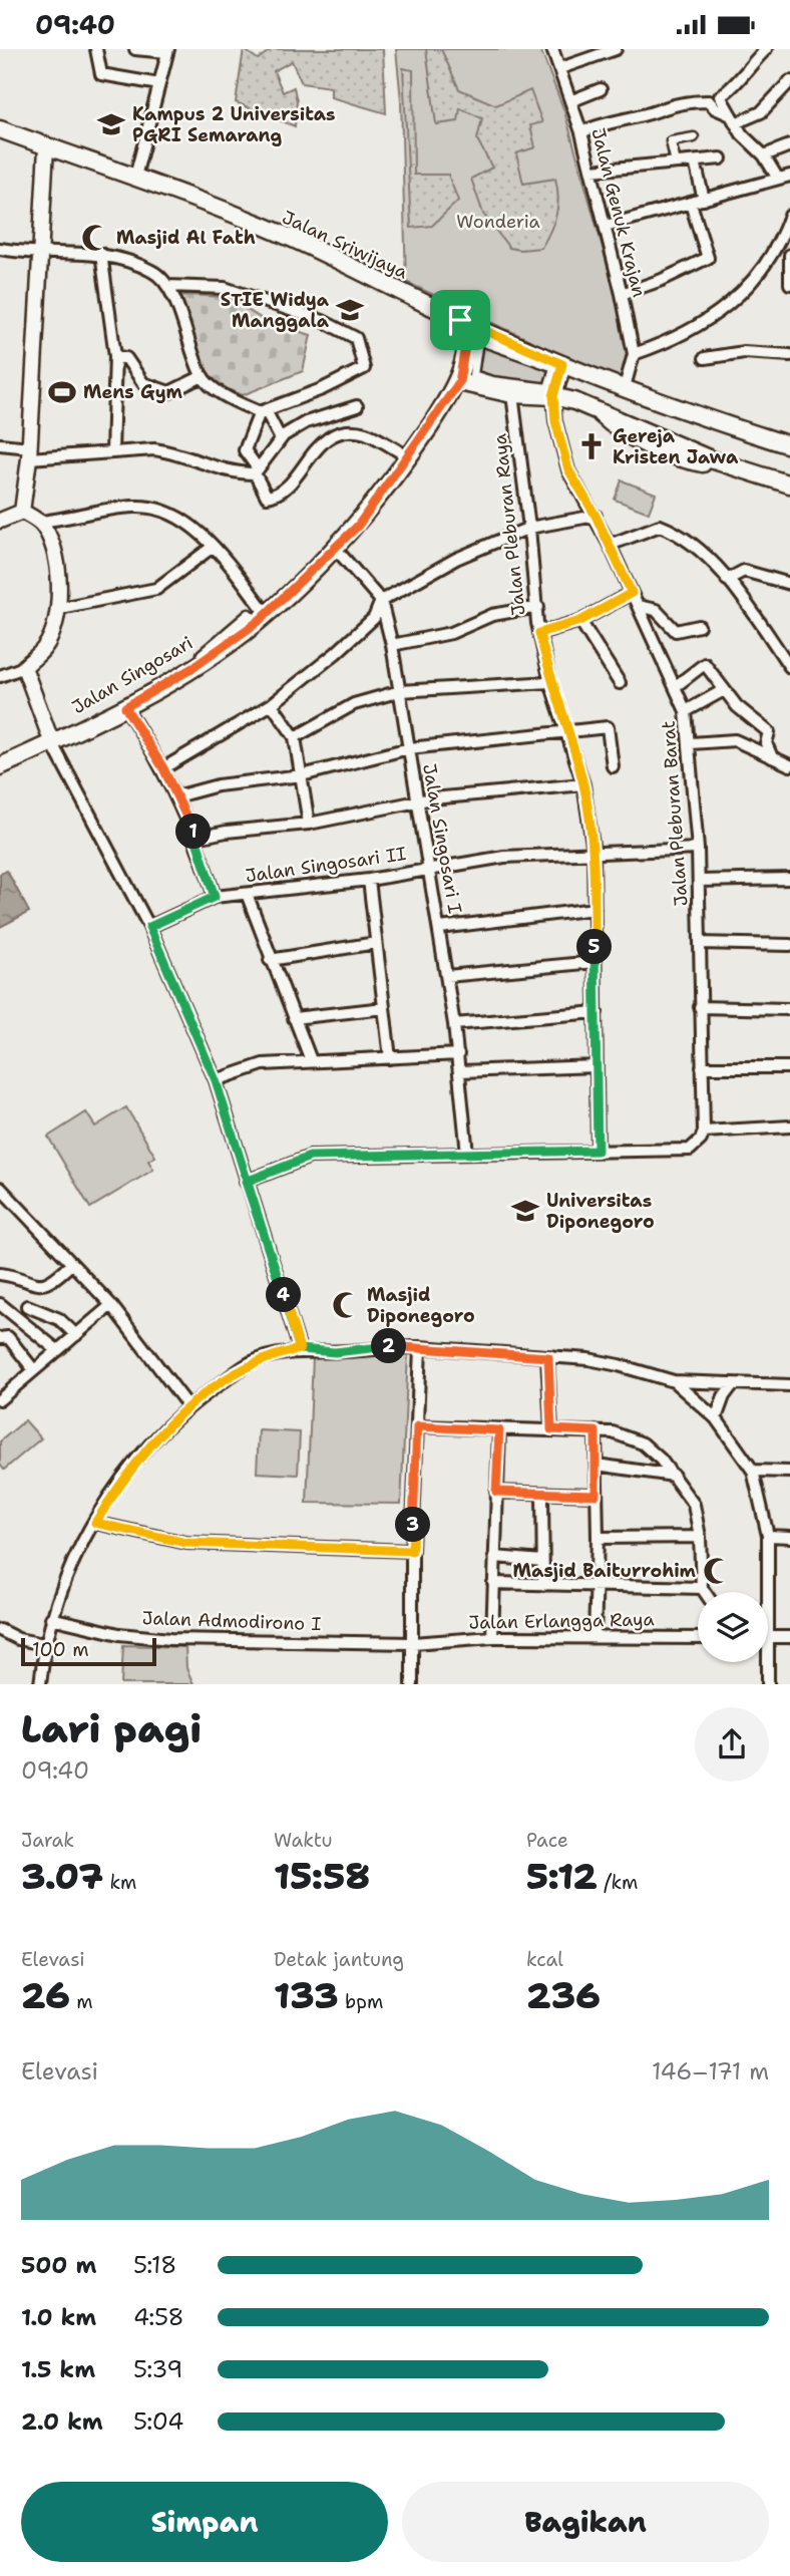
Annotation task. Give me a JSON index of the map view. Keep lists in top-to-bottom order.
{
  "streets": {
    "main road": ["Jalan Sriwijaya"],
    "street": [
      "Jalan Genuk Krajan",
      "Jalan Pleburan Raya",
      "Jalan Singosari",
      "Jalan Pleburan Barat",
      "Jalan Singosari I",
      "Jalan Singosari II",
      "Jalan Admodirono I",
      "Jalan Erlangga Raya"
    ]
  },
  "crossings": [
    ["Jalan Genuk Krajan", "Jalan Sriwijaya"],
    ["Jalan Pleburan Raya", "Jalan Singosari II"],
    ["Jalan Pleburan Barat", "Jalan Singosari II"],
    ["Jalan Singosari I", "Jalan Singosari II"],
    ["Jalan Admodirono I", "Jalan Erlangga Raya"]
  ],
  "parks": ["Wonderia"],
  "places": {
    "school or university": ["Kampus 2 Universitas PGRI Semarang", "STIE Widya Manggala", "Universitas Diponegoro"],
    "mosque": ["Masjid Al Fath", "Masjid Diponegoro", "Masjid Baiturrohim"],
    "sports": ["Mens Gym"],
    "church": ["Gereja Kristen Jawa"]
  },
  "scale_bar": "100 m",
  "page": {
    "status": "09:40",
    "pins": [
      "1",
      "5",
      "4",
      "2",
      "3"
    ],
    "scale": "100 m",
    "heading": ["Lari pagi", "09:40"],
    "stats": [
      ["Jarak", "3.07 km"],
      ["Waktu", "15:58"],
      ["Pace", "5:12 /km"],
      ["Elevasi", "26 m"],
      ["Detak jantung", "133 bpm"],
      ["kcal", "236"]
    ],
    "chart": ["Elevasi", "146–171 m"],
    "list": [
      {
        "name": "500 m",
        "note": "5:18"
      },
      {
        "name": "1.0 km",
        "note": "4:58"
      },
      {
        "name": "1.5 km",
        "note": "5:39"
      },
      {
        "name": "2.0 km",
        "note": "5:04"
      }
    ],
    "buttons": ["Simpan", "Bagikan"]
  }
}
